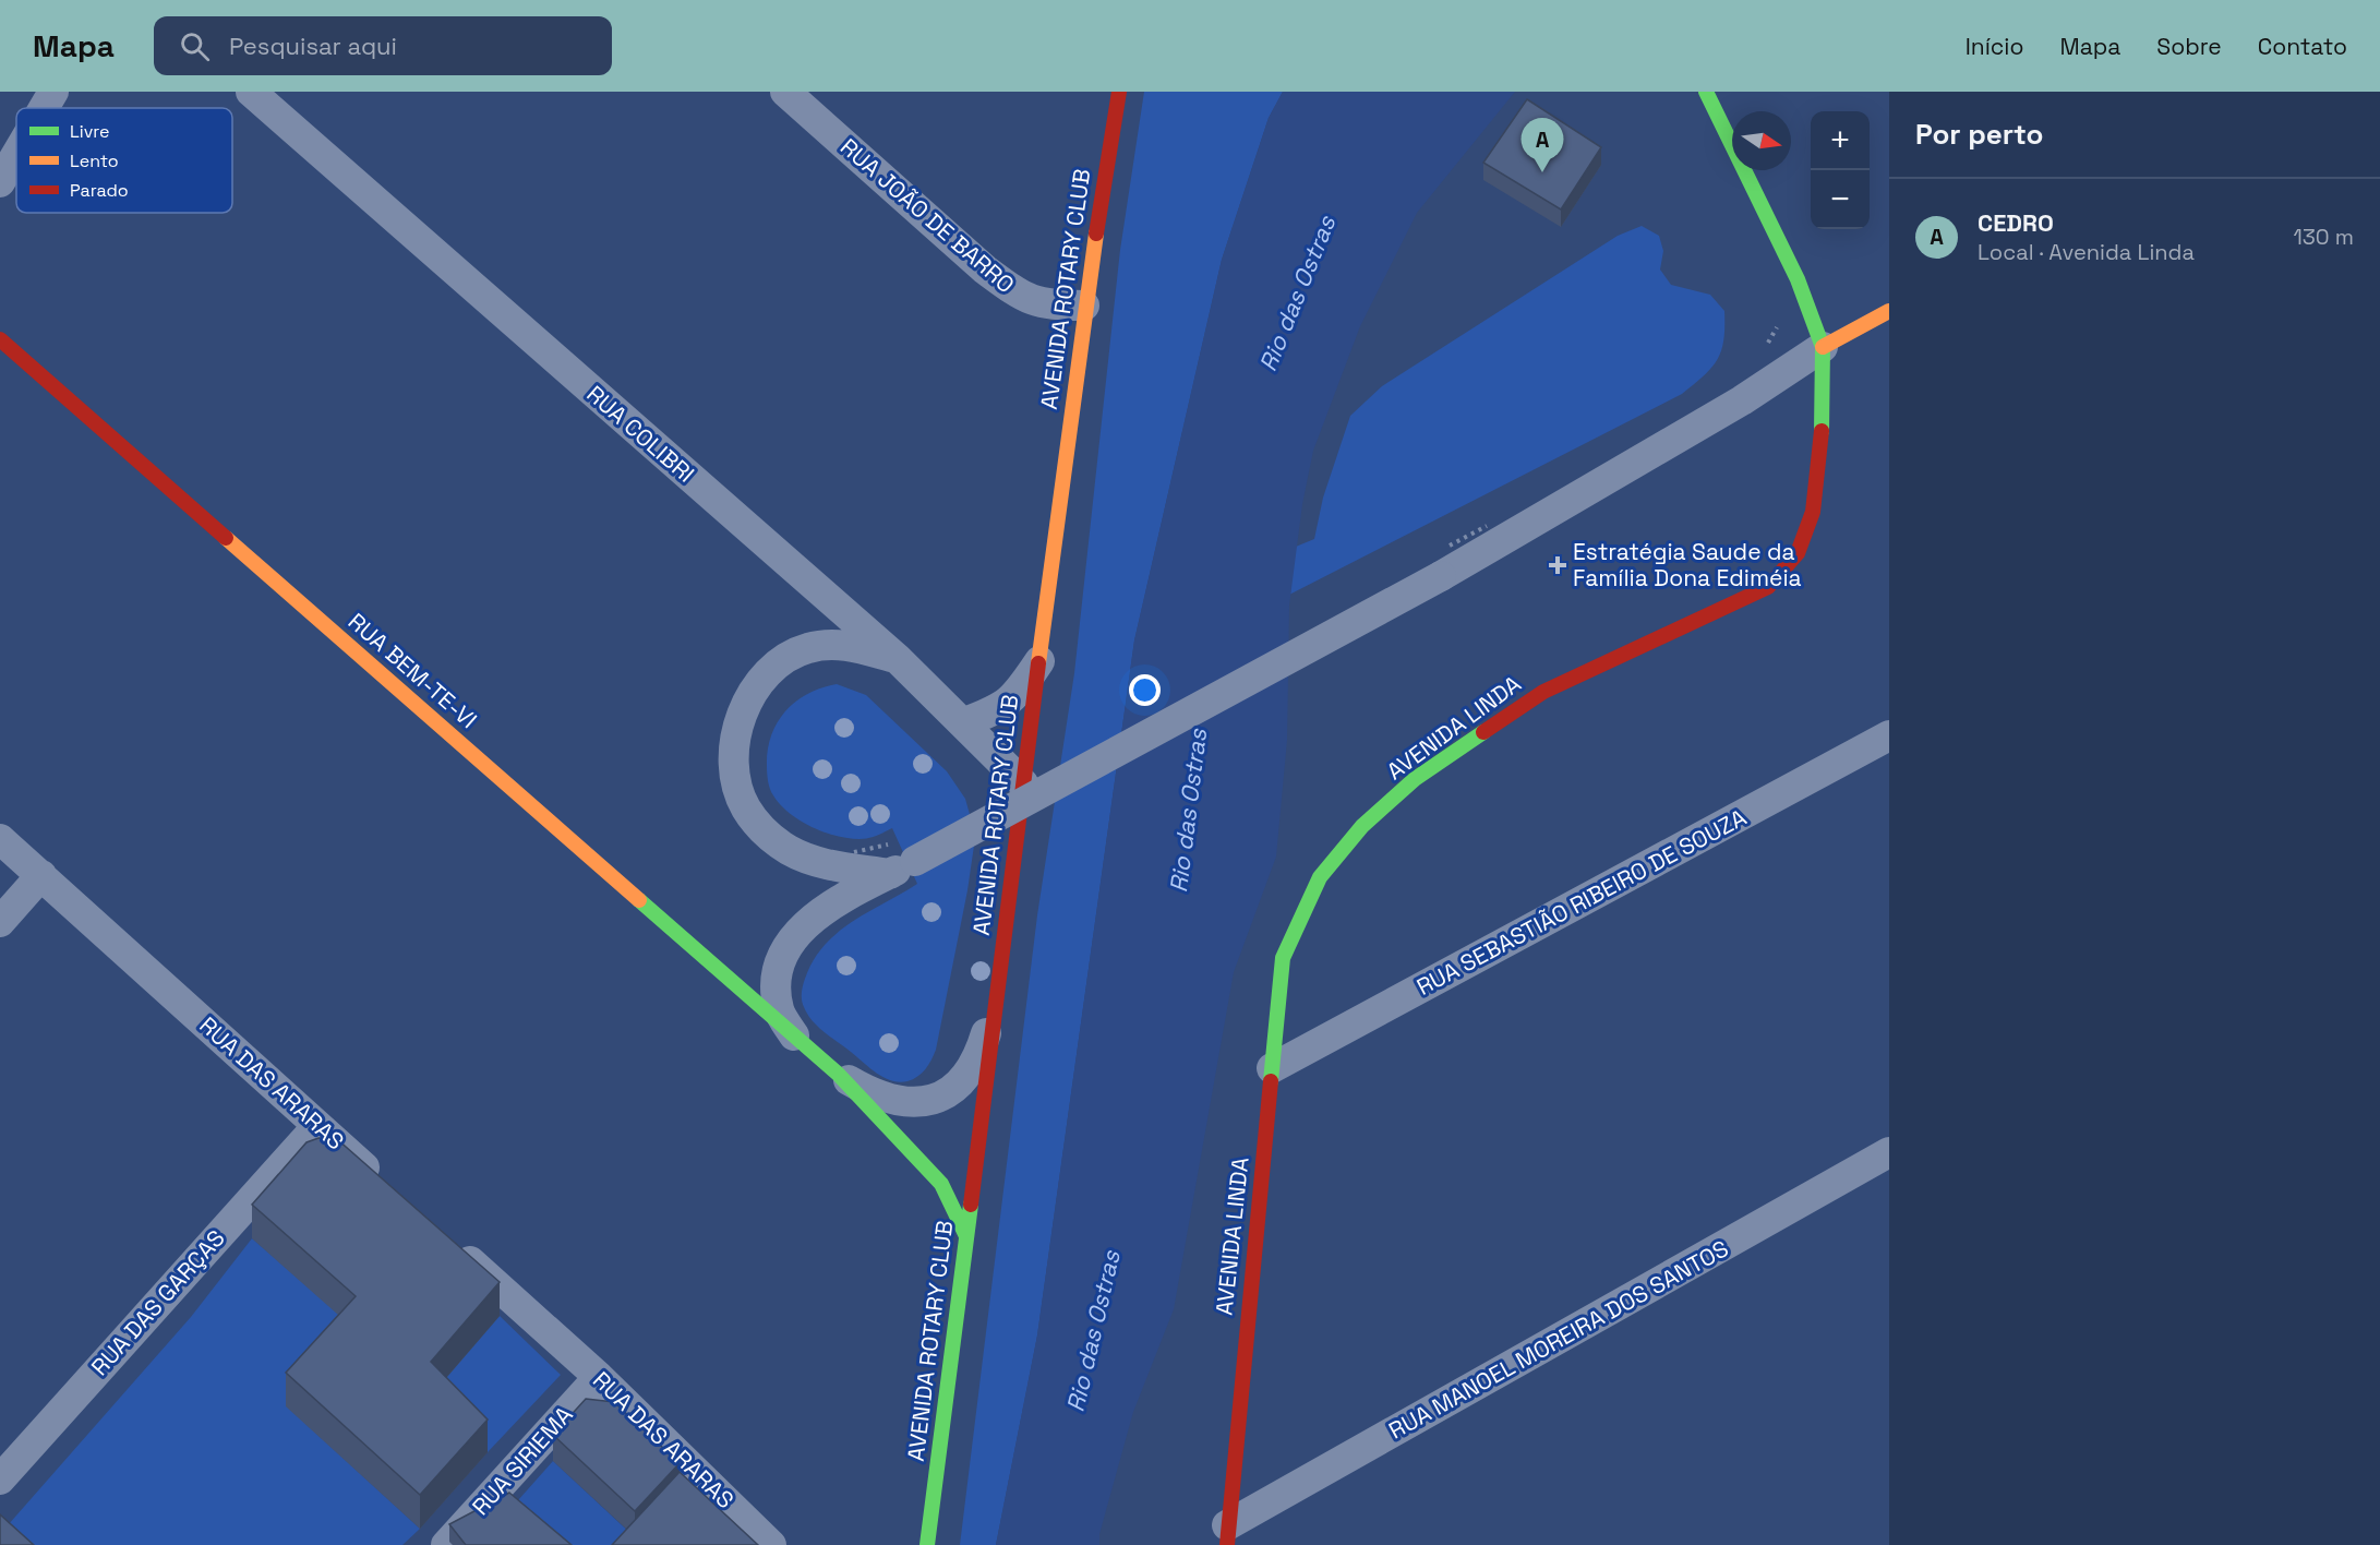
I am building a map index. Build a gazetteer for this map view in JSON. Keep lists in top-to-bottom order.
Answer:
{
  "streets": {
    "street": [
      "RUA JOÃO DE BARRO",
      "AVENIDA ROTARY CLUB",
      "RUA COLIBRI",
      "RUA BEM-TE-VI",
      "AVENIDA LINDA",
      "RUA SEBASTIÃO RIBEIRO DE SOUZA",
      "RUA DAS ARARAS",
      "RUA DAS GARÇAS",
      "RUA MANOEL MOREIRA DOS SANTOS",
      "RUA SIRIEMA"
    ]
  },
  "crossings": [
    ["RUA JOÃO DE BARRO", "AVENIDA ROTARY CLUB"],
    ["AVENIDA ROTARY CLUB", "RUA COLIBRI"],
    ["AVENIDA ROTARY CLUB", "RUA BEM-TE-VI"],
    ["AVENIDA LINDA", "RUA SEBASTIÃO RIBEIRO DE SOUZA"],
    ["AVENIDA LINDA", "RUA MANOEL MOREIRA DOS SANTOS"],
    ["RUA DAS ARARAS", "RUA DAS GARÇAS"],
    ["RUA DAS ARARAS", "RUA SIRIEMA"]
  ],
  "water": ["Rio das Ostras"],
  "places": {
    "health": ["Estratégia Saude da Família Dona Ediméia"]
  },
  "legend": ["Livre", "Lento", "Parado"],
  "north": "right",
  "page": {
    "header": "Mapa",
    "search": "Pesquisar aqui",
    "nav": [
      "Início",
      "Mapa",
      "Sobre",
      "Contato"
    ],
    "heading": "Por perto",
    "map_buttons": ["+", "−"],
    "pins": "A",
    "list": [
      {
        "mark": "A",
        "name": "CEDRO",
        "note": "Local · Avenida Linda",
        "value": "130 m"
      }
    ]
  }
}
